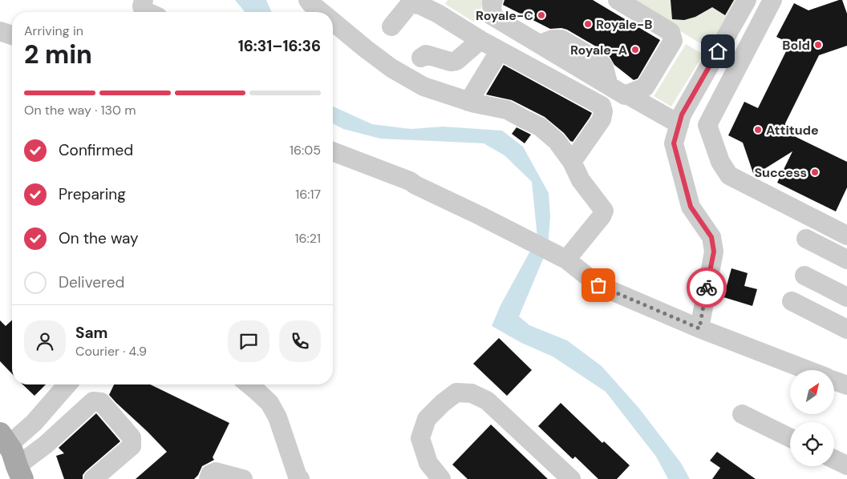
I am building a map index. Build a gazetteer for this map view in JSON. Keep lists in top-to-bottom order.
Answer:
{
  "places": [
    "Royale-C",
    "Royale-B",
    "Bold",
    "Royale-A",
    "Attitude",
    "Success"
  ],
  "north": "top right",
  "page": {
    "heading": ["2 min", "Arriving in", "16:31–16:36"],
    "panel": ["Sam", "Courier · 4.9"],
    "bar": "On the way · 130 m",
    "list": [
      ["Confirmed", "16:05"],
      ["Preparing", "16:17"],
      ["On the way", "16:21"],
      "Delivered"
    ]
  }
}
